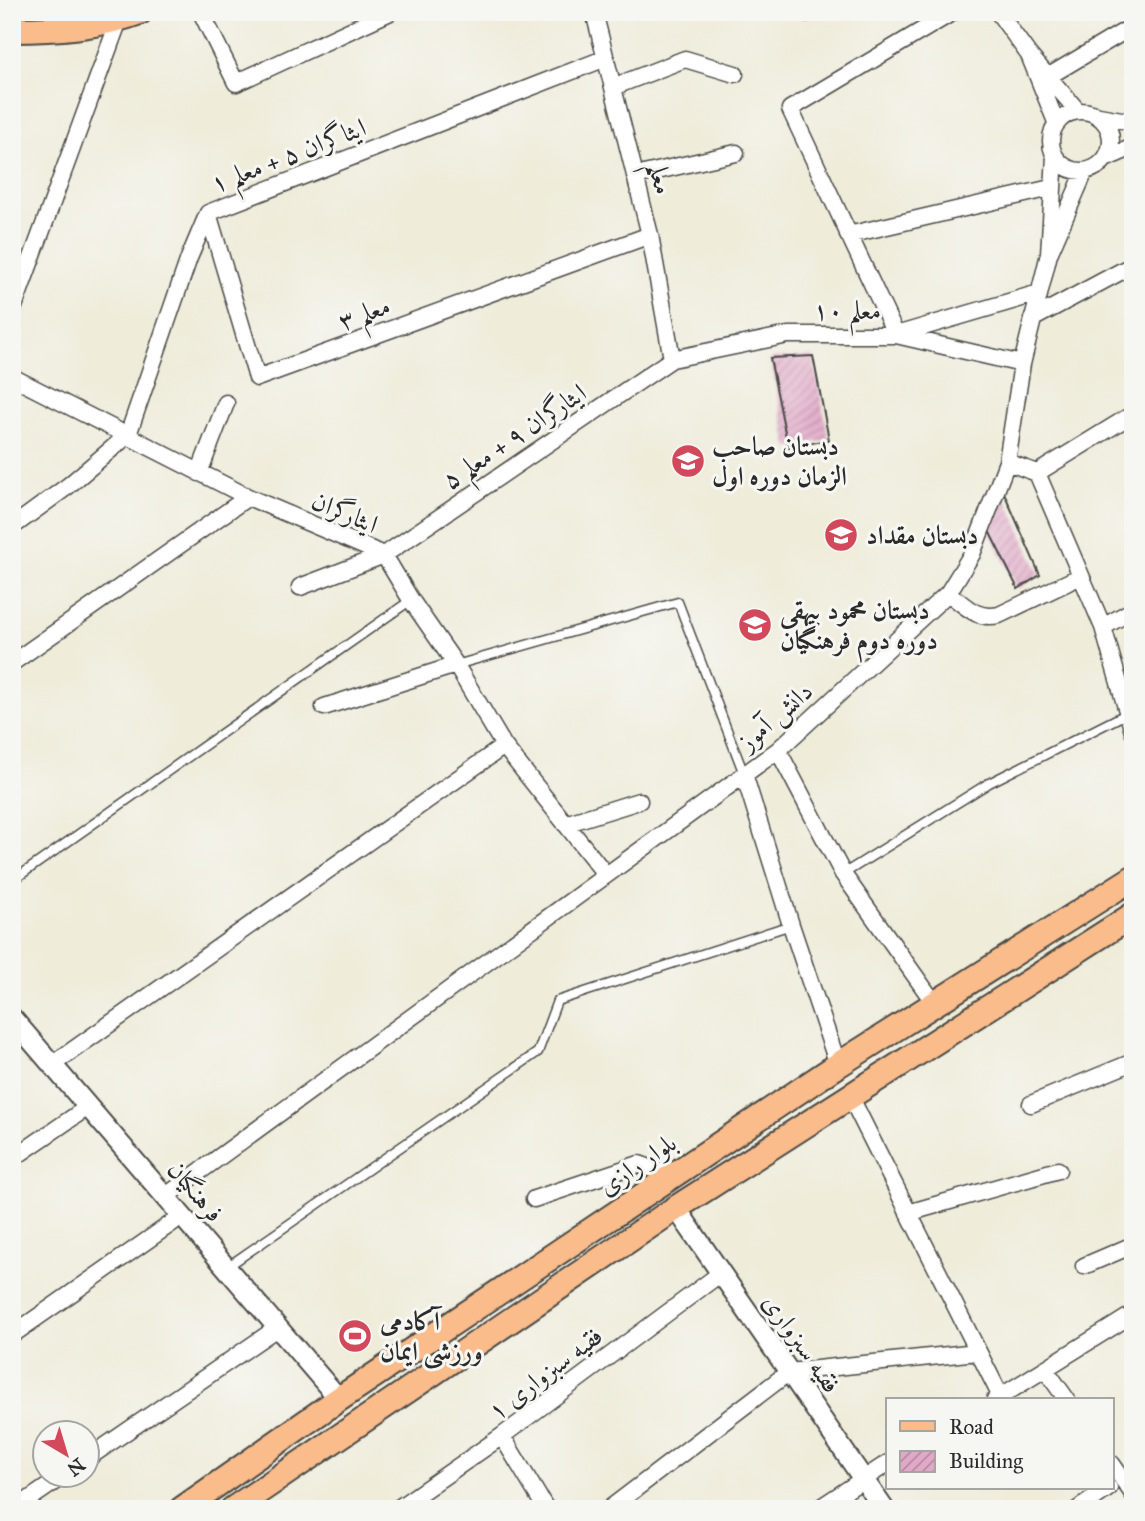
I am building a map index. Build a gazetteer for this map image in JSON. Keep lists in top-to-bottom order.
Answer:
{
  "streets": {
    "main road": ["بلوار رازی"],
    "street": [
      "ایثاگران ۵ + معلم ۱",
      "معلم",
      "معلم ۱۰",
      "معلم ۳",
      "ایثارگران ۹ + معلم ۵",
      "ایثارگران",
      "دانش آموز",
      "فرهنگیان",
      "فقیه سبزواری",
      "فقیه سبزواری ۱"
    ]
  },
  "crossings": [
    ["ایثاگران ۵ + معلم ۱", "معلم"],
    ["ایثاگران ۵ + معلم ۱", "معلم ۳"],
    ["ایثاگران ۵ + معلم ۱", "ایثارگران"],
    ["معلم", "معلم ۱۰"],
    ["معلم", "معلم ۳"],
    ["معلم", "ایثارگران ۹ + معلم ۵"],
    ["معلم ۱۰", "ایثارگران ۹ + معلم ۵"],
    ["معلم ۱۰", "دانش آموز"],
    ["ایثارگران ۹ + معلم ۵", "ایثارگران"],
    ["ایثارگران", "دانش آموز"],
    ["دانش آموز", "فرهنگیان"],
    ["بلوار رازی", "فرهنگیان"],
    ["فقیه سبزواری", "فقیه سبزواری ۱"]
  ],
  "places": {
    "school or university": ["دبستان صاحب الزمان دوره اول", "دبستان مقداد", "دبستان محمود بیهقی دوره دوم فرهنگیان"],
    "sports": ["آکادمی ورزشی ایمان"]
  },
  "legend": ["Road", "Building"],
  "north": "bottom right"
}
